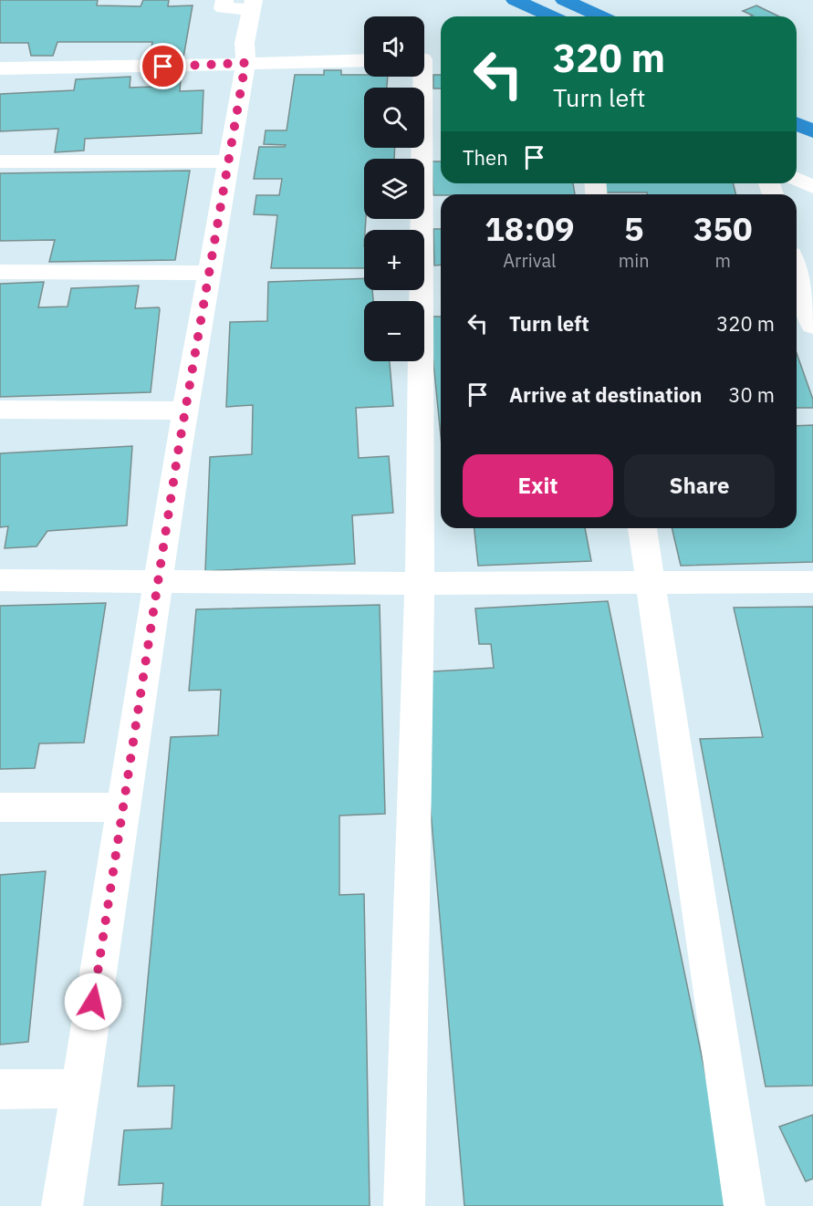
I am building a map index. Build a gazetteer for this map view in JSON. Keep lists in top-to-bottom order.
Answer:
{
  "page": {
    "map_buttons": ["+", "−"],
    "turn": ["320 m", "Turn left"],
    "then": "Then",
    "eta": [
      "18:09",
      "Arrival",
      "5",
      "min",
      "350",
      "m"
    ],
    "list": [
      {
        "name": "Turn left",
        "value": "320 m"
      },
      {
        "name": "Arrive at destination",
        "value": "30 m"
      }
    ],
    "buttons": ["Exit", "Share"]
  }
}
